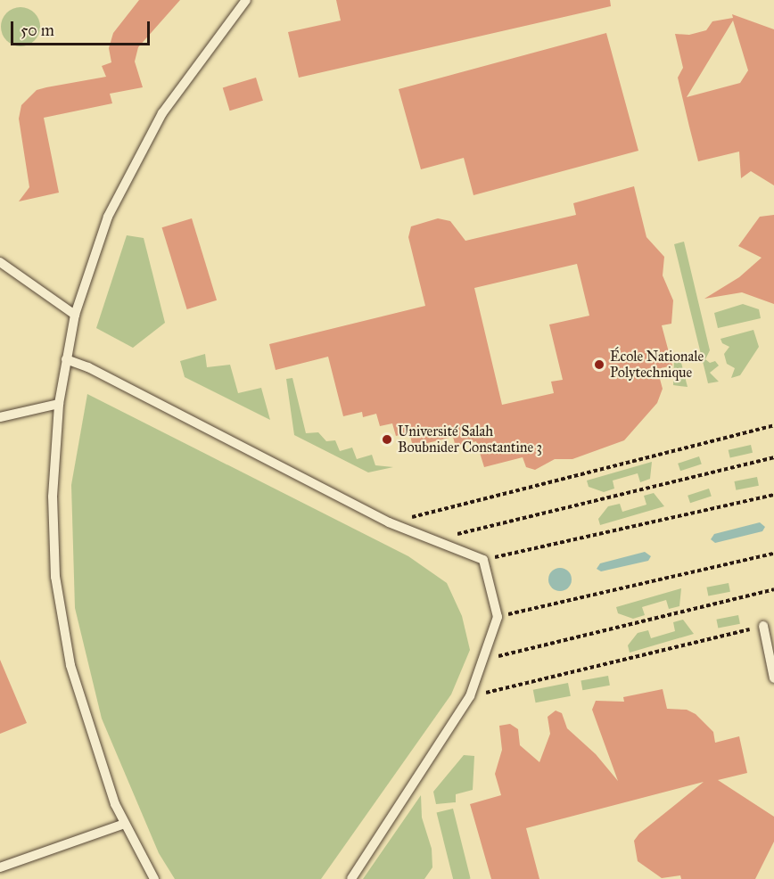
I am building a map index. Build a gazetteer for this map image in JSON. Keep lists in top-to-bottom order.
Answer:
{
  "places": ["École Nationale Polytechnique", "Université Salah Boubnider Constantine 3"],
  "scale_bar": "50 m"
}
